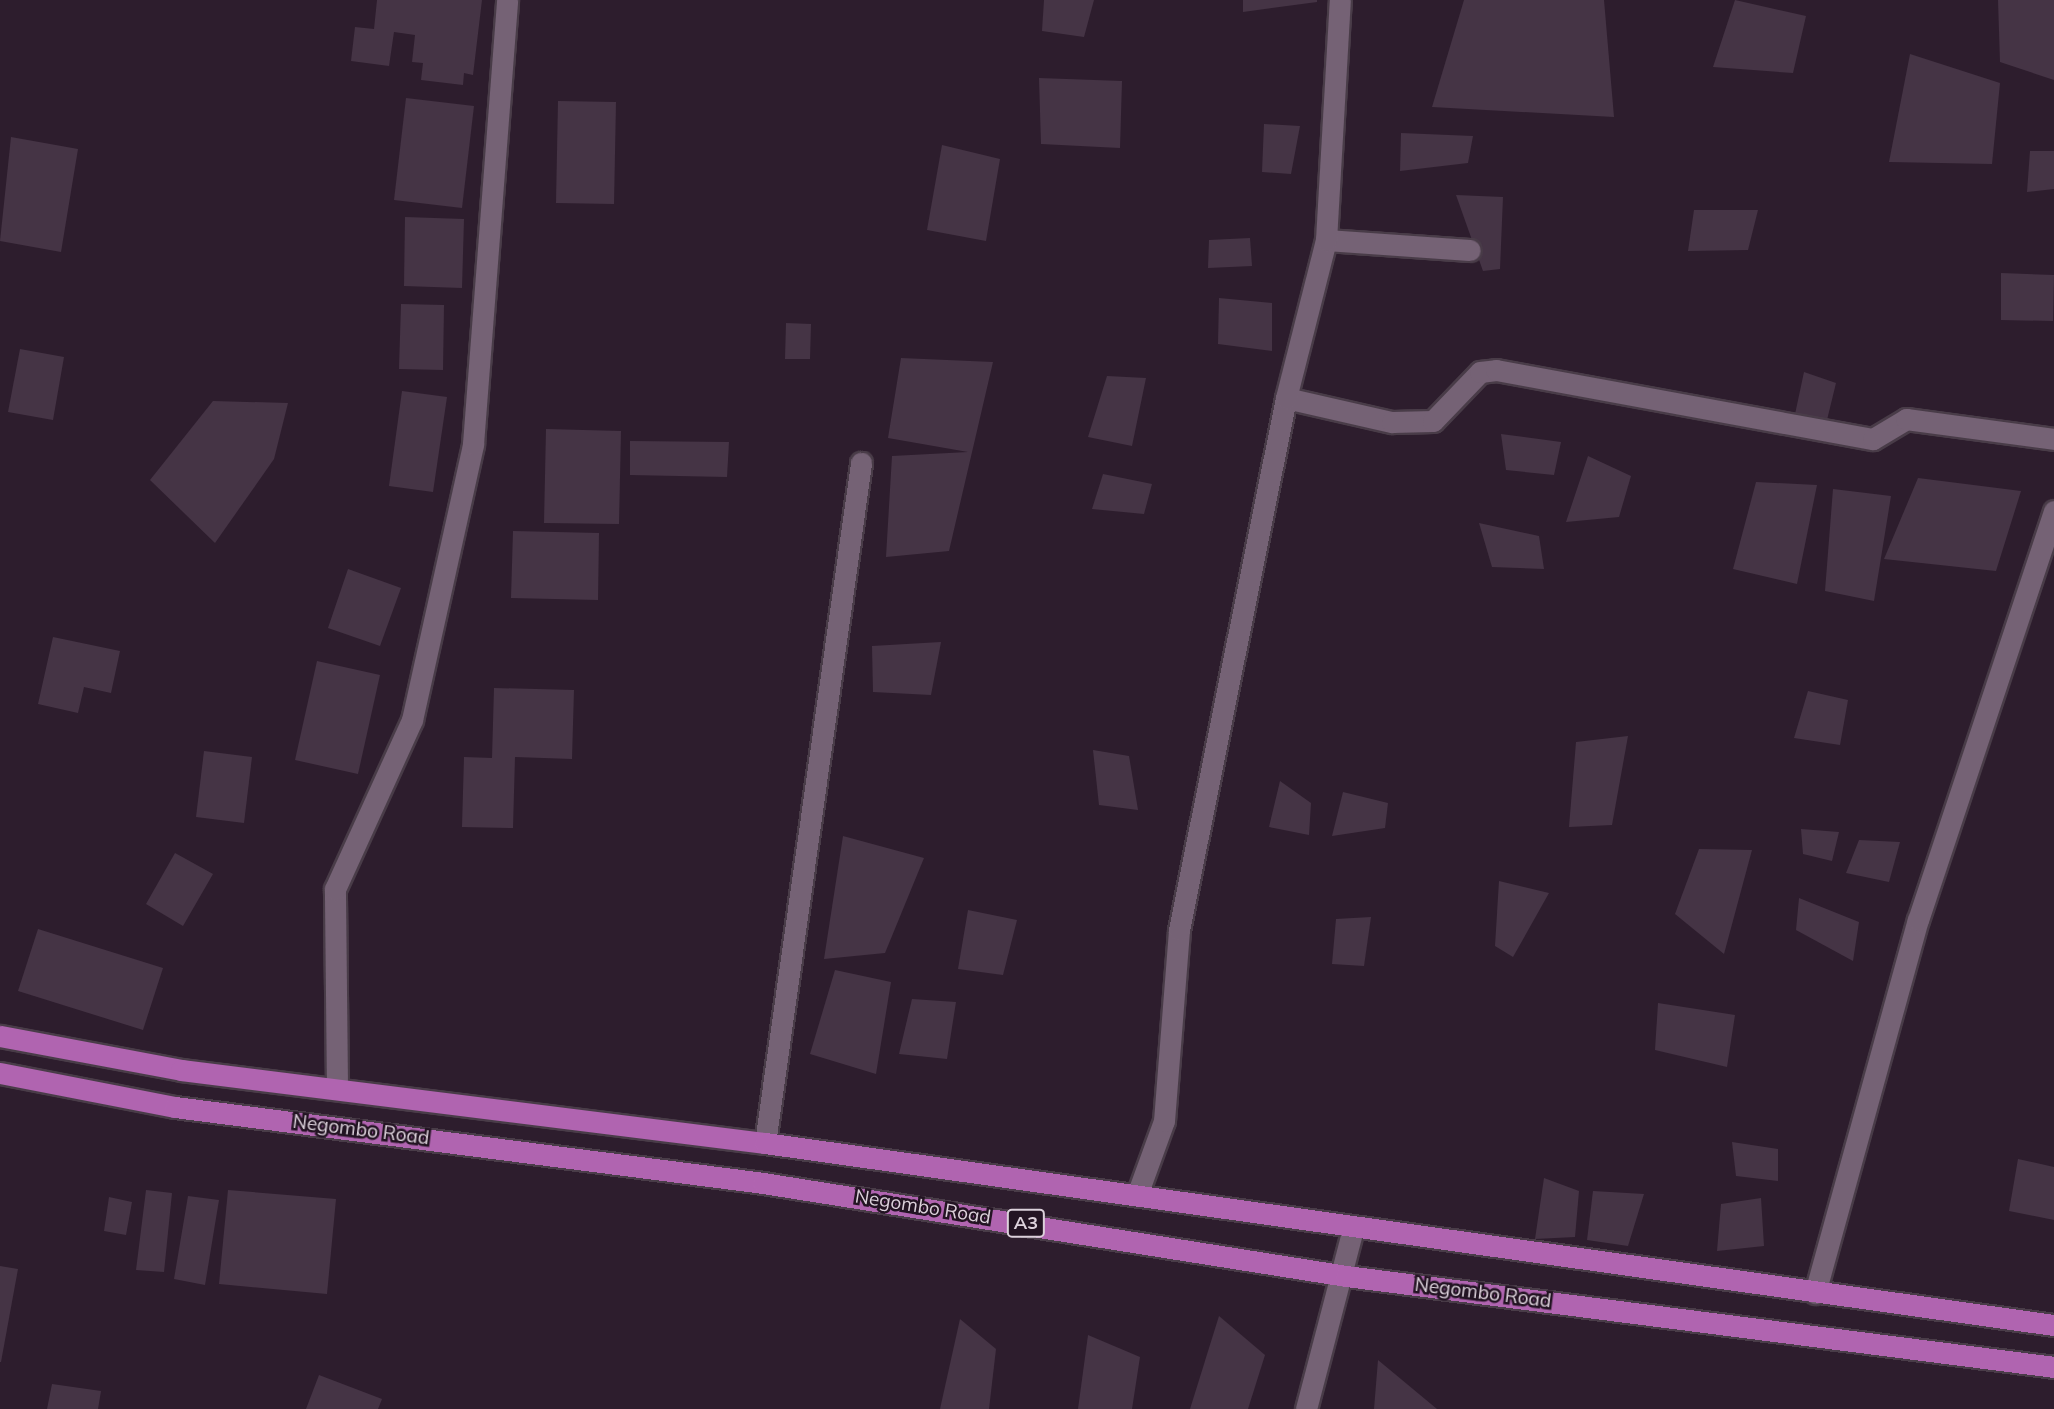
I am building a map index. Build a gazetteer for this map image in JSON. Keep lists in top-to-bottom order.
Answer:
{
  "streets": {
    "highway": ["Negombo Road", "A3"]
  }
}
